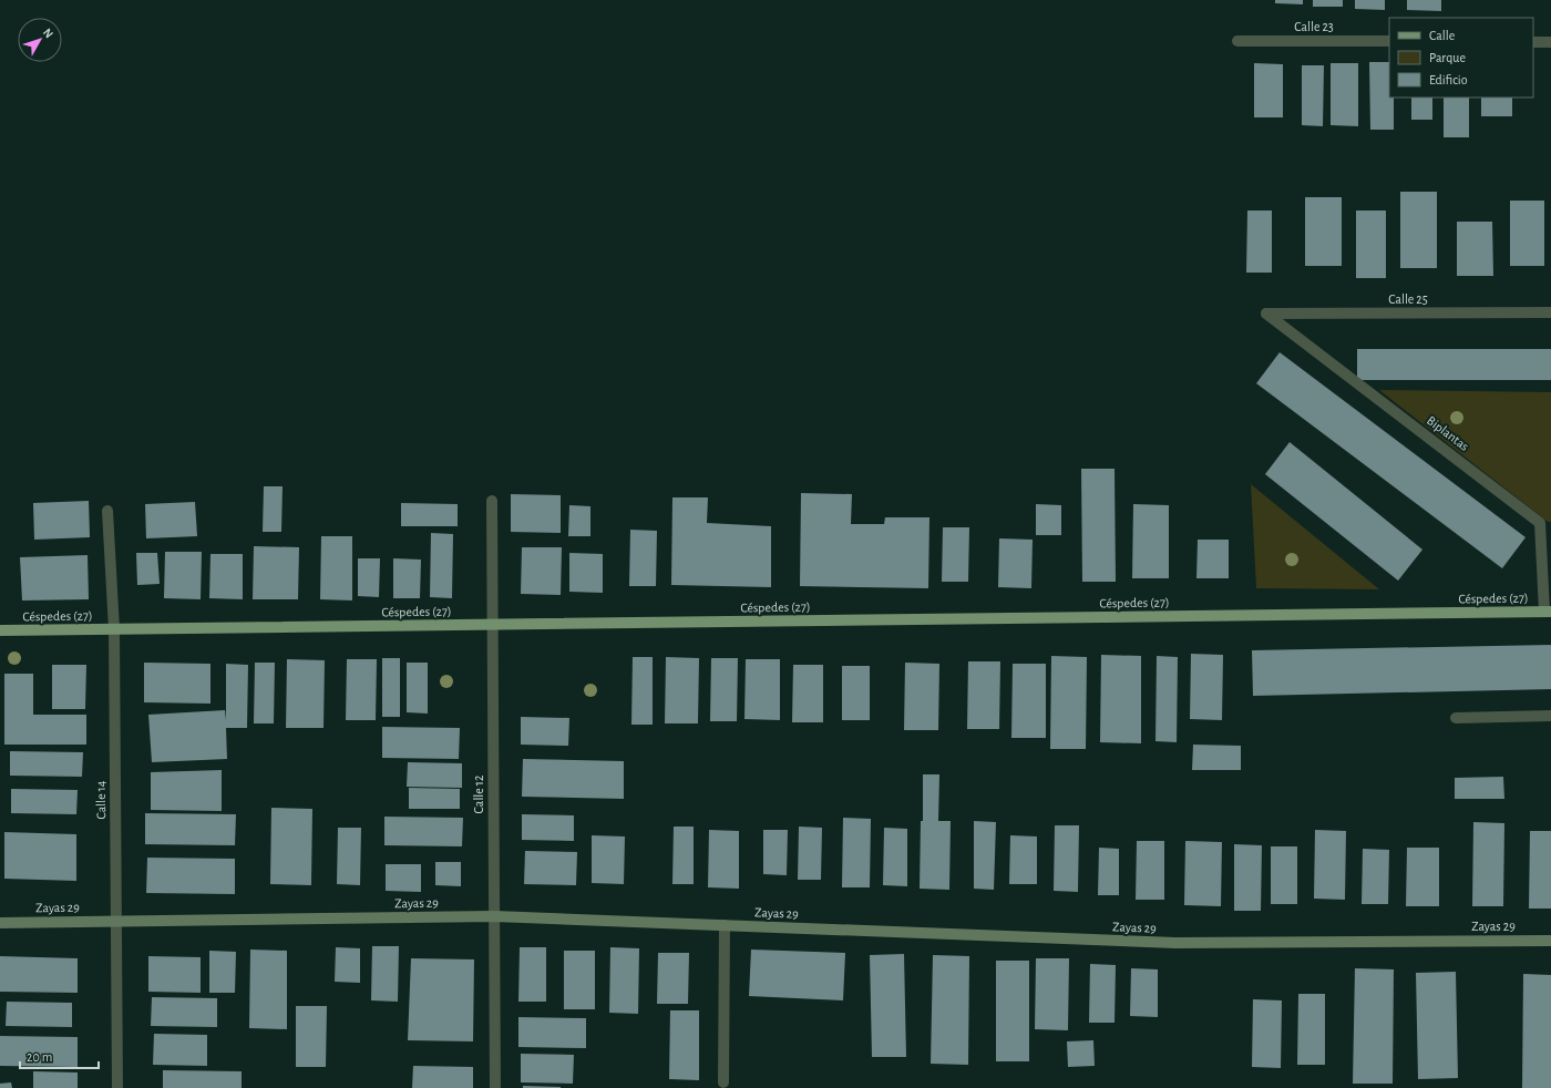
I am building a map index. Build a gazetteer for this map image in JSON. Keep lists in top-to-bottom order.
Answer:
{
  "streets": {
    "main road": ["Céspedes (27)"],
    "street": [
      "Calle 23",
      "Calle 25",
      "Biplantas",
      "Calle 12",
      "Calle 14",
      "Zayas 29"
    ]
  },
  "crossings": [
    ["Calle 25", "Biplantas"],
    ["Biplantas", "Céspedes (27)"],
    ["Céspedes (27)", "Calle 12"],
    ["Céspedes (27)", "Calle 14"],
    ["Calle 12", "Zayas 29"],
    ["Calle 14", "Zayas 29"]
  ],
  "legend": ["Calle", "Parque", "Edificio"],
  "scale_bar": "20 m",
  "north": "top right"
}
